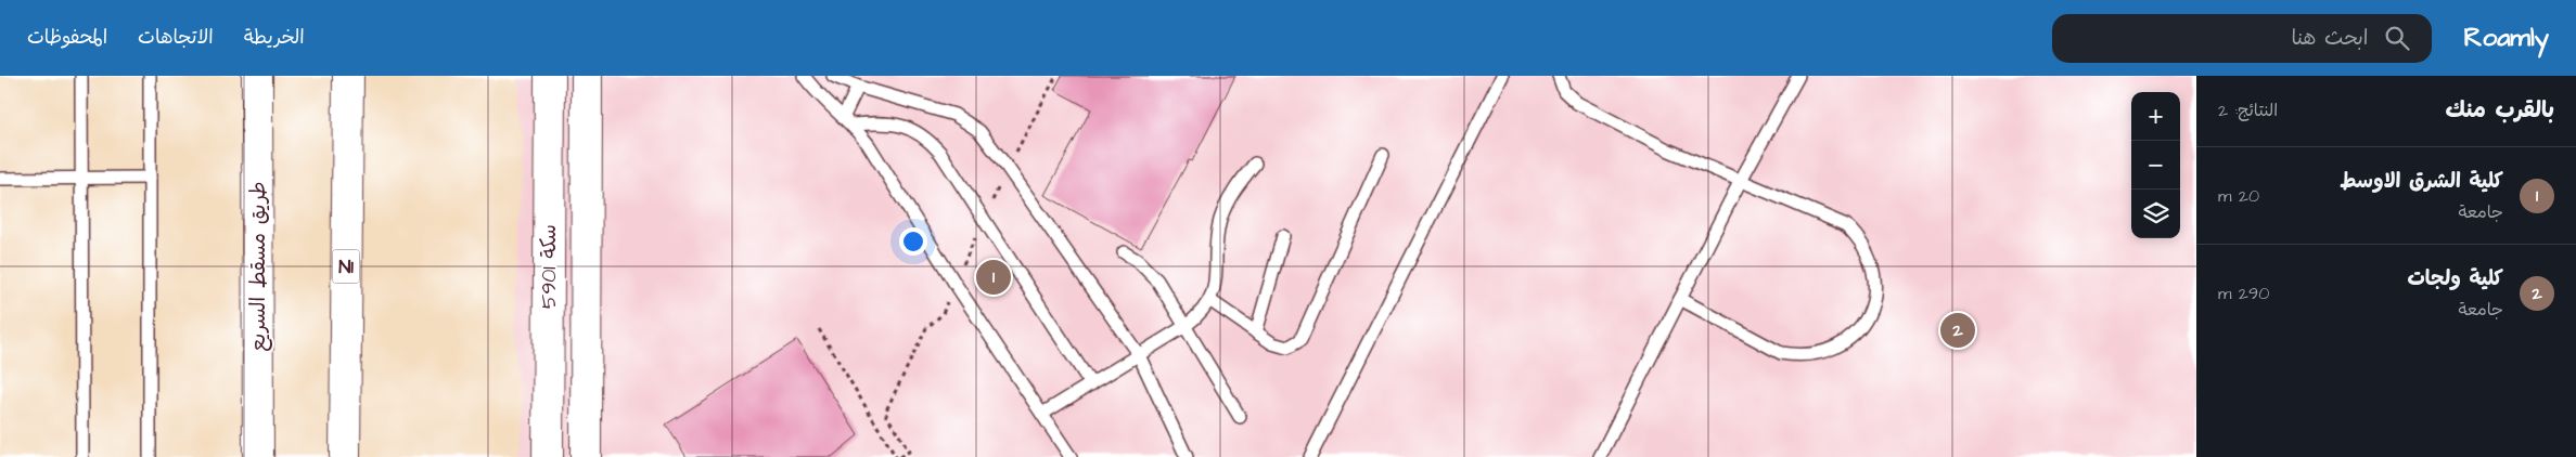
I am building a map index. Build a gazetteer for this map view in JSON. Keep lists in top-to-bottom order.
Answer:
{
  "streets": {
    "main road": ["طريق مسقط السريع", "N1", "سكة 5901"]
  },
  "page": {
    "header": "Roamly",
    "search": "ابحث هنا",
    "nav": ["الخريطة", "الاتجاهات", "المحفوظات"],
    "heading": ["بالقرب منك", "النتائج: 2"],
    "map_buttons": ["+", "−"],
    "list": [
      {
        "mark": "1",
        "name": "كلية الشرق الاوسط",
        "note": "جامعة",
        "value": "20 m"
      },
      {
        "mark": "2",
        "name": "كلية ولجات",
        "note": "جامعة",
        "value": "290 m"
      }
    ],
    "pins": ["1", "2"]
  }
}
